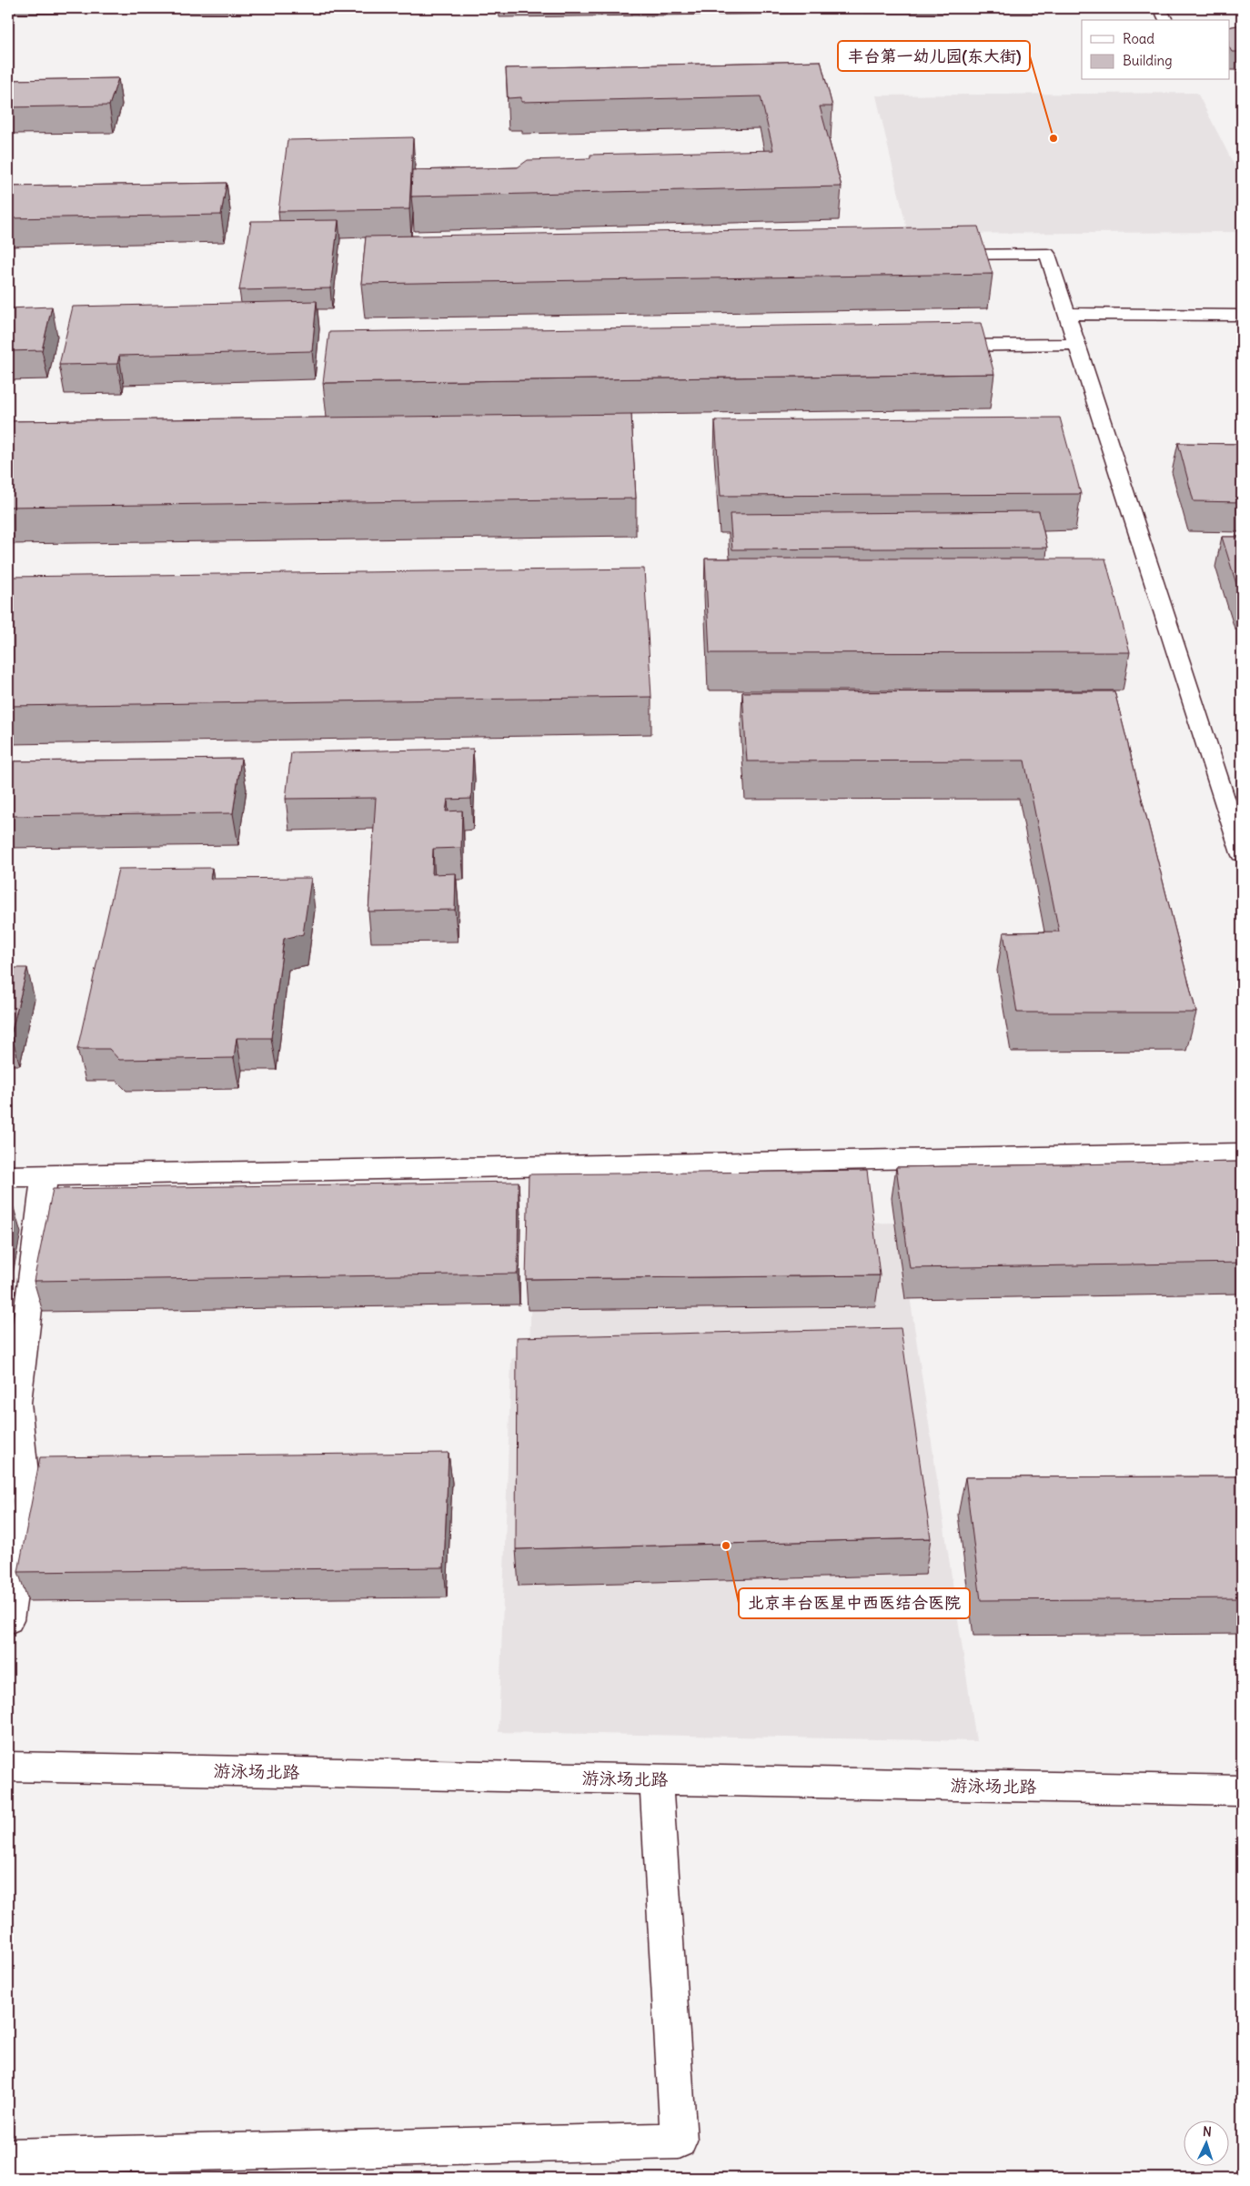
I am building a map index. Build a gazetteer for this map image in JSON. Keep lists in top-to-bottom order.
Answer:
{
  "streets": {
    "street": ["游泳场北路"]
  },
  "places": ["丰台第一幼儿园(东大街)", "北京丰台医星中西医结合医院"],
  "legend": ["Road", "Building"],
  "north": "top"
}
